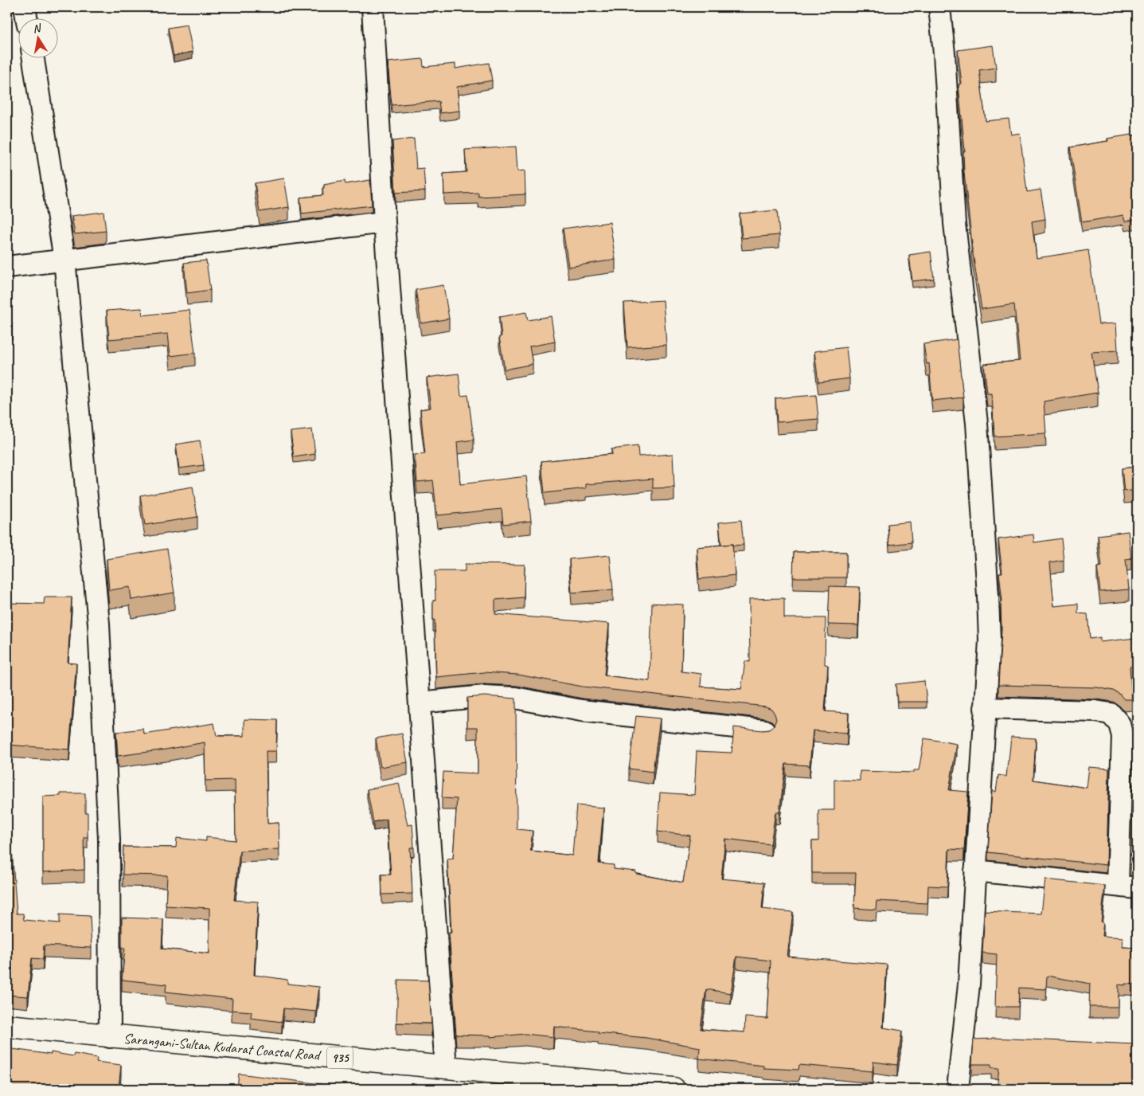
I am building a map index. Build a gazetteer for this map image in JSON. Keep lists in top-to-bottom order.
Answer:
{
  "streets": {
    "main road": ["Sarangani-Sultan Kudarat Coastal Road", "935"]
  },
  "north": "top"
}
